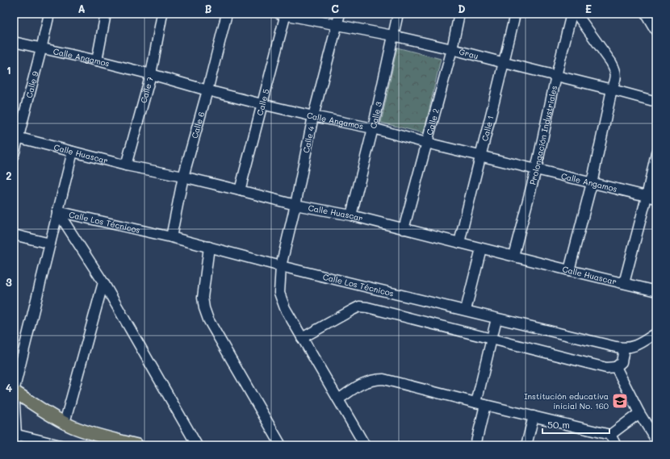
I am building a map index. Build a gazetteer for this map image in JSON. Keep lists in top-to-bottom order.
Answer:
{
  "streets": {
    "street": [
      "Grau",
      "Calle Angamos",
      "Calle 9",
      "Calle 7",
      "Calle 5",
      "Calle 3",
      "Calle 2",
      "Calle 6",
      "Calle 1",
      "Prolongación Industriales",
      "Calle 4",
      "Calle Huascar",
      "Calle Los Técnicos"
    ]
  },
  "crossings": [
    ["Grau", "Calle 5"],
    ["Grau", "Calle 3"],
    ["Grau", "Calle 2"],
    ["Grau", "Calle 1"],
    ["Grau", "Prolongación Industriales"],
    ["Grau", "Calle 4"],
    ["Calle Angamos", "Calle 9"],
    ["Calle Angamos", "Calle 7"],
    ["Calle Angamos", "Calle 5"],
    ["Calle Angamos", "Calle 3"],
    ["Calle Angamos", "Calle 2"],
    ["Calle Angamos", "Calle 6"],
    ["Calle Angamos", "Calle 1"],
    ["Calle Angamos", "Prolongación Industriales"],
    ["Calle Angamos", "Calle 4"],
    ["Calle 9", "Calle Huascar"],
    ["Calle 7", "Calle Huascar"],
    ["Calle 5", "Calle Huascar"],
    ["Calle 3", "Calle Huascar"],
    ["Calle 2", "Calle Huascar"],
    ["Calle 6", "Calle Huascar"],
    ["Calle 6", "Calle Los Técnicos"],
    ["Calle 1", "Calle Huascar"],
    ["Prolongación Industriales", "Calle Huascar"],
    ["Calle 4", "Calle Huascar"],
    ["Calle 4", "Calle Los Técnicos"]
  ],
  "places": {
    "school or university": ["Institución educativa inicial No. 160"]
  },
  "scale_bar": "50 m",
  "grid": {
    "columns": [
      "A",
      "B",
      "C",
      "D",
      "E"
    ],
    "rows": [
      "1",
      "2",
      "3",
      "4"
    ]
  }
}
